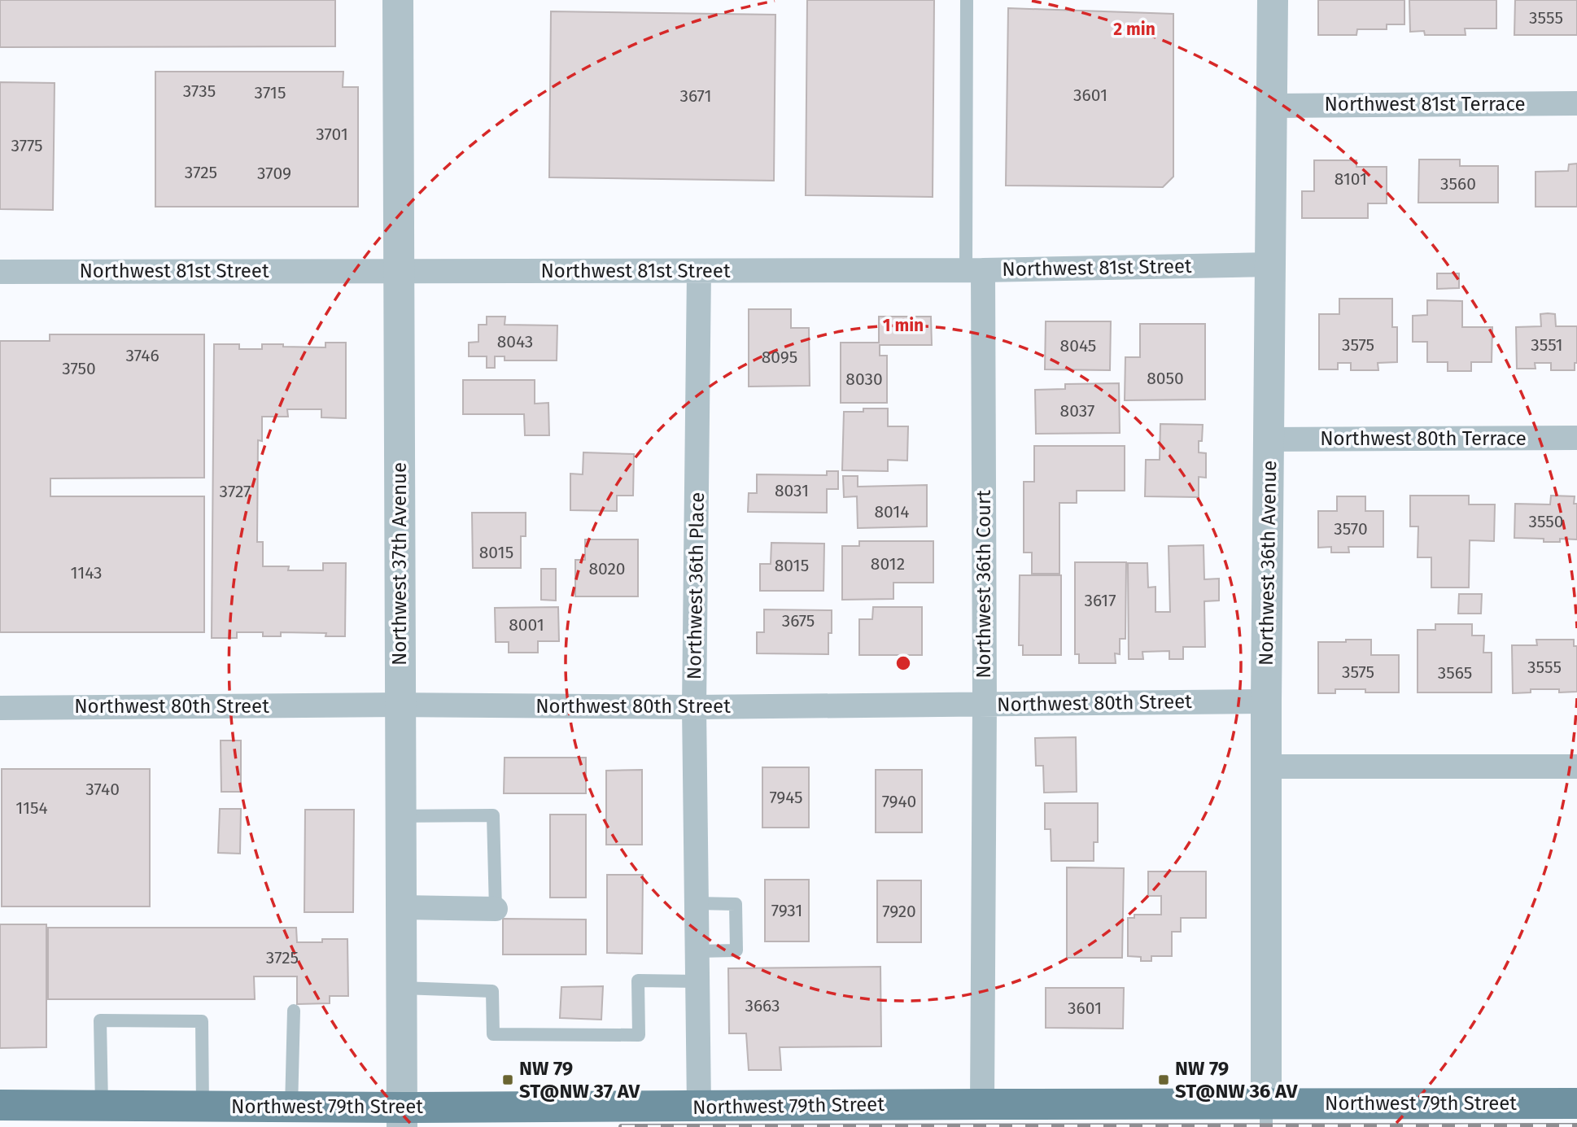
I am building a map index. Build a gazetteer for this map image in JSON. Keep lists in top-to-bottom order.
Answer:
{
  "streets": {
    "main road": ["Northwest 79th Street"],
    "street": [
      "Northwest 81st Terrace",
      "Northwest 81st Street",
      "Northwest 80th Terrace",
      "Northwest 36th Avenue",
      "Northwest 37th Avenue",
      "Northwest 36th Court",
      "Northwest 36th Place",
      "Northwest 80th Street"
    ]
  },
  "crossings": [
    ["Northwest 81st Terrace", "Northwest 36th Avenue"],
    ["Northwest 81st Street", "Northwest 36th Avenue"],
    ["Northwest 81st Street", "Northwest 37th Avenue"],
    ["Northwest 81st Street", "Northwest 36th Court"],
    ["Northwest 81st Street", "Northwest 36th Place"],
    ["Northwest 80th Terrace", "Northwest 36th Avenue"],
    ["Northwest 36th Avenue", "Northwest 80th Street"],
    ["Northwest 36th Avenue", "Northwest 79th Street"],
    ["Northwest 37th Avenue", "Northwest 80th Street"],
    ["Northwest 37th Avenue", "Northwest 79th Street"],
    ["Northwest 36th Court", "Northwest 80th Street"],
    ["Northwest 36th Court", "Northwest 79th Street"],
    ["Northwest 36th Place", "Northwest 80th Street"],
    ["Northwest 36th Place", "Northwest 79th Street"]
  ],
  "places": {
    "transit": ["NW 79 ST@NW 37 AV", "NW 79 ST@NW 36 AV"]
  },
  "house_numbers": [
    "3555",
    "3735",
    "3715",
    "3601",
    "3671",
    "3701",
    "3775",
    "3725",
    "3709",
    "8101",
    "3560",
    "8043",
    "3575",
    "3551",
    "8045",
    "3746",
    "8095",
    "3750",
    "8050",
    "8030",
    "8037",
    "8031",
    "3727",
    "8014",
    "3550",
    "3570",
    "8015",
    "8012",
    "8015",
    "8020",
    "1143",
    "3617",
    "3675",
    "8001",
    "3555",
    "3575",
    "3565",
    "3740",
    "7945",
    "7940",
    "1154",
    "7931",
    "7920",
    "3725",
    "3663",
    "3601"
  ],
  "rings": ["2 min", "1 min"]
}
